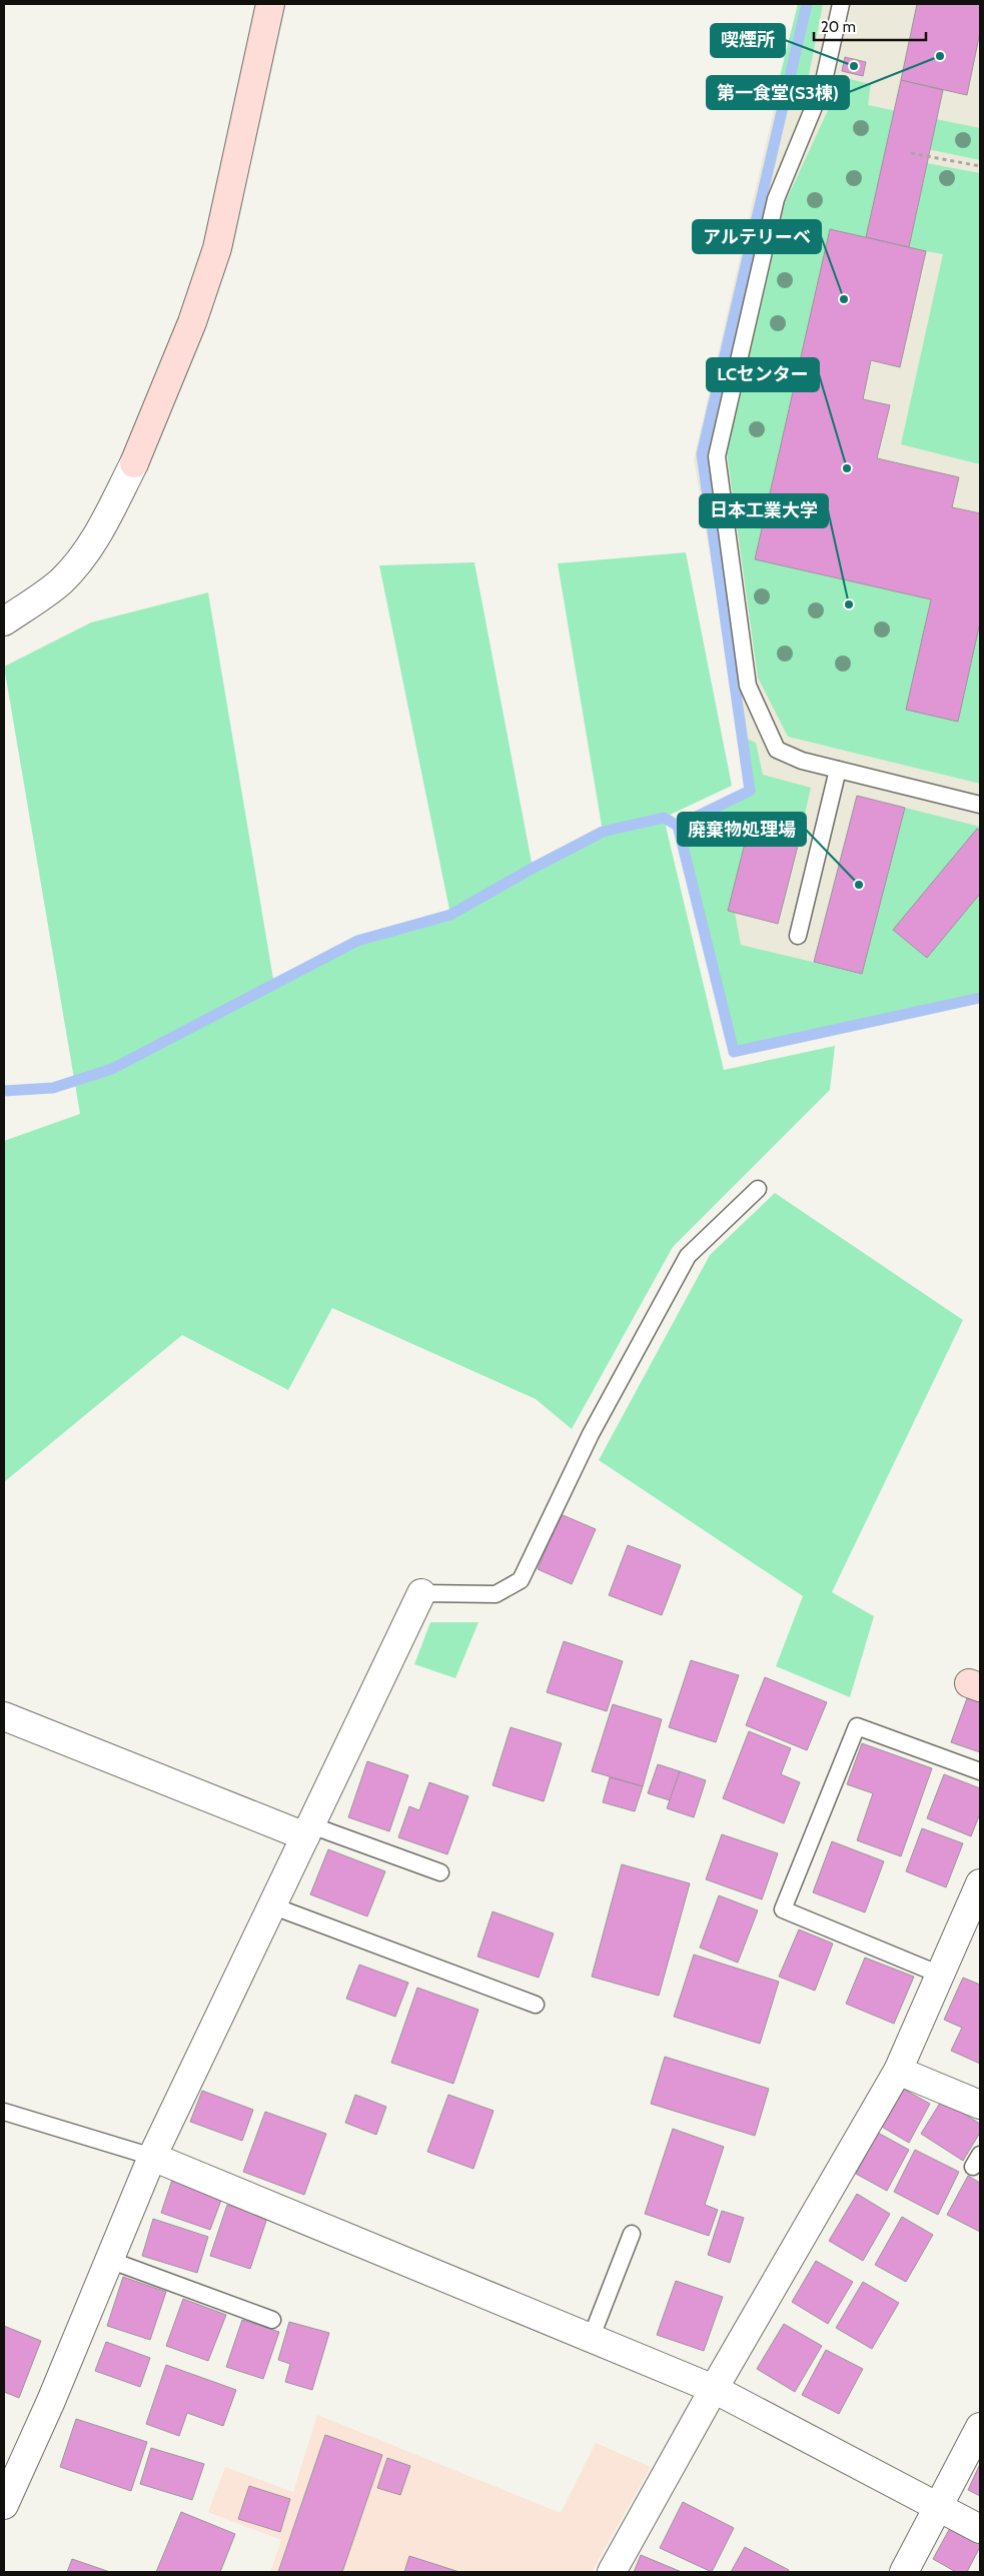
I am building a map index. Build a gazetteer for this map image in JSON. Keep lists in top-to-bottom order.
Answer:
{
  "places": [
    "第一食堂(S3棟)",
    "喫煙所",
    "アルテリーベ",
    "LCセンター",
    "日本工業大学",
    "廃棄物処理場"
  ],
  "scale_bar": "20 m"
}
